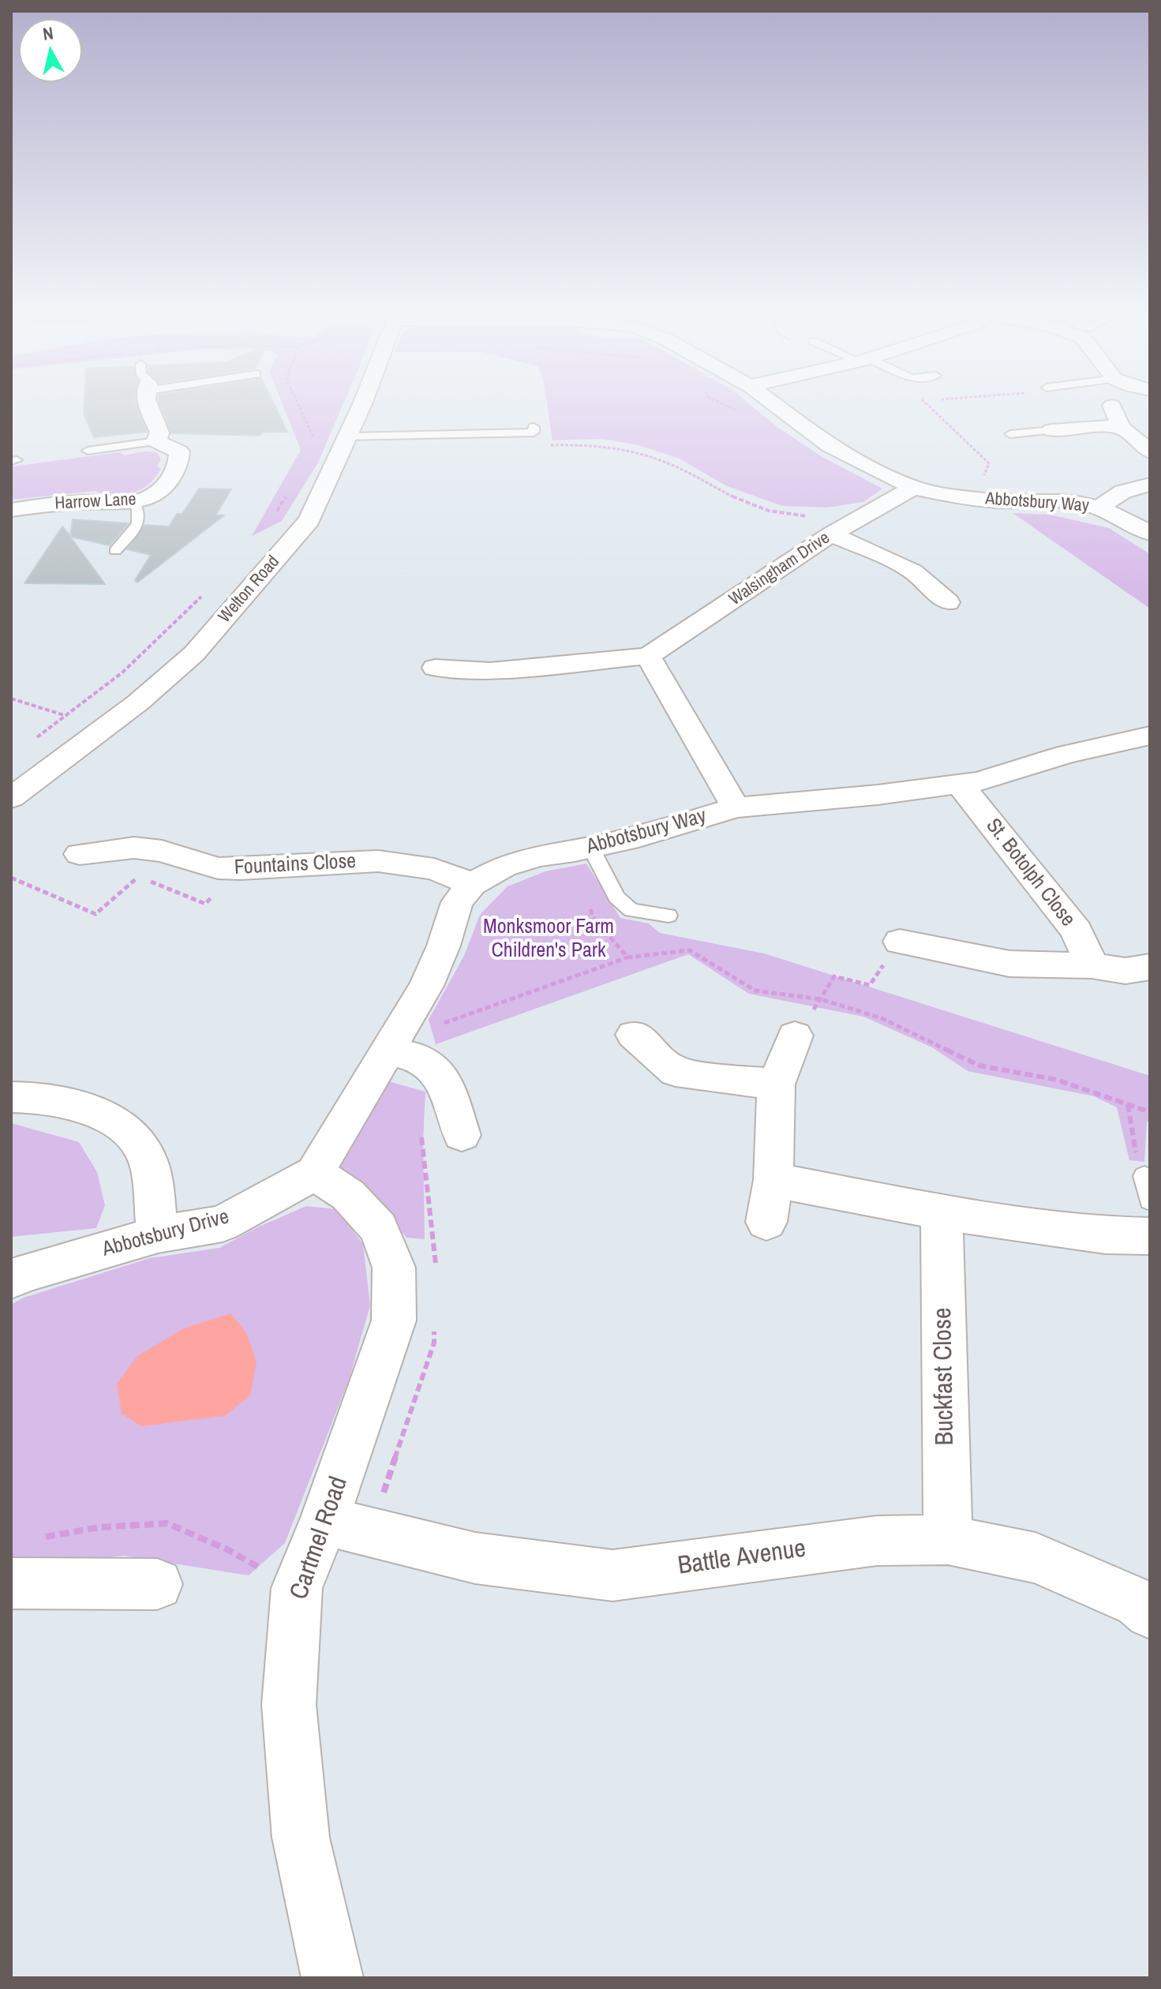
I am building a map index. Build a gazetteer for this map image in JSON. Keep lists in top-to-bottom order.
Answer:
{
  "streets": {
    "street": [
      "Harrow Lane",
      "Abbotsbury Way",
      "Walsingham Drive",
      "Welton Road",
      "Fountains Close",
      "St. Botolph Close",
      "Abbotsbury Drive",
      "Buckfast Close",
      "Cartmel Road",
      "Battle Avenue"
    ]
  },
  "crossings": [
    ["Abbotsbury Way", "Walsingham Drive"],
    ["Abbotsbury Way", "Fountains Close"],
    ["Abbotsbury Way", "St. Botolph Close"],
    ["Abbotsbury Way", "Abbotsbury Drive"],
    ["Abbotsbury Way", "Cartmel Road"],
    ["Abbotsbury Drive", "Cartmel Road"],
    ["Buckfast Close", "Battle Avenue"],
    ["Cartmel Road", "Battle Avenue"]
  ],
  "parks": ["Monksmoor Farm Children's Park"],
  "north": "top"
}
